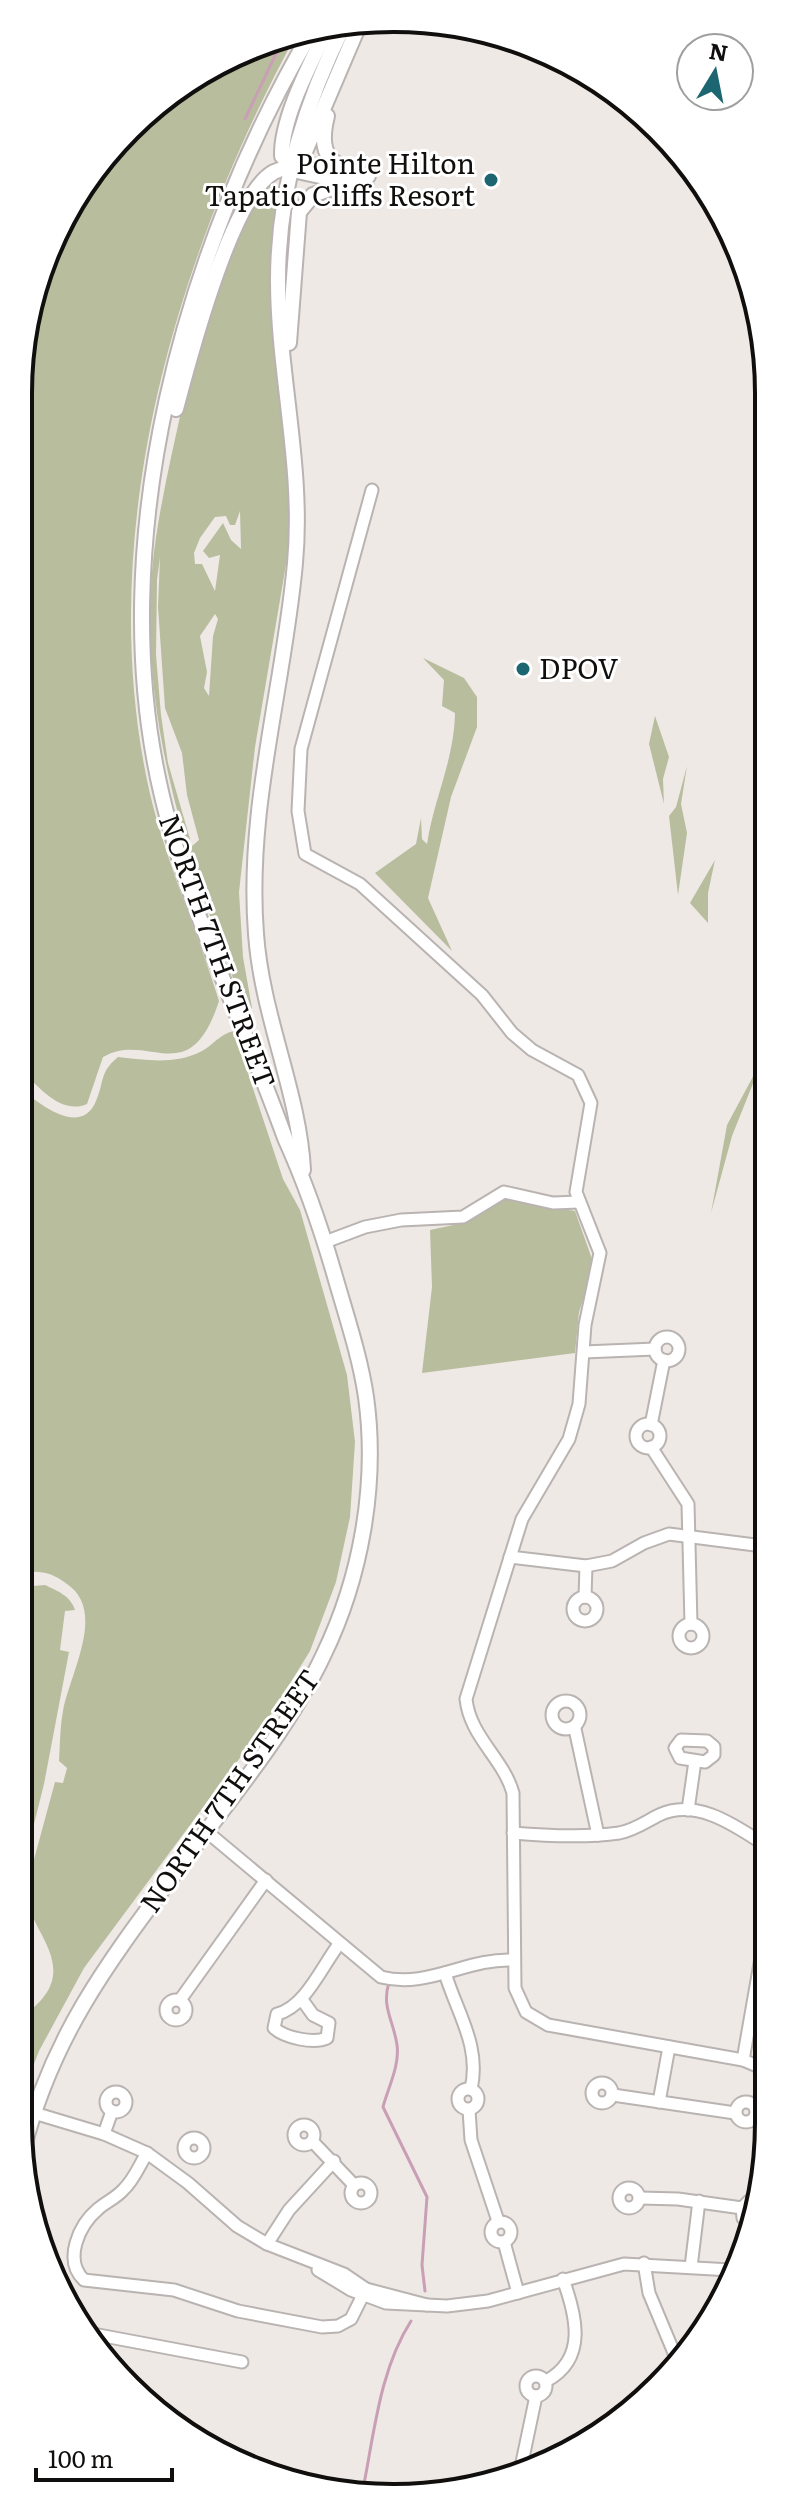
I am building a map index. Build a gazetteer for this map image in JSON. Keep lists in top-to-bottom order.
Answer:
{
  "streets": {
    "main road": ["NORTH 7TH STREET"]
  },
  "places": ["Pointe Hilton Tapatio Cliffs Resort", "DPOV"],
  "scale_bar": "100 m",
  "north": "top"
}
